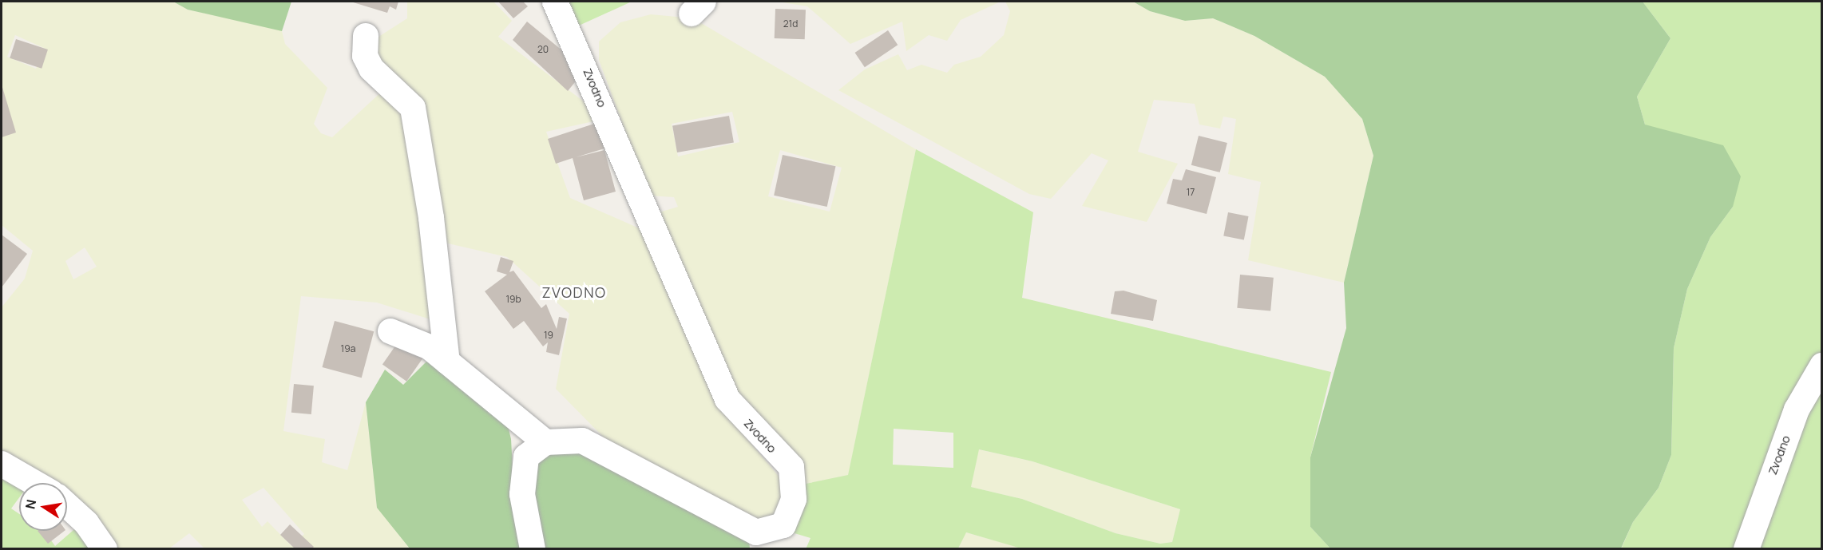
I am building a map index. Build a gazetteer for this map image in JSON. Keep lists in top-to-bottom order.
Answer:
{
  "streets": {
    "street": ["Zvodno"]
  },
  "districts": ["ZVODNO"],
  "house_numbers": [
    "21d",
    "20",
    "17",
    "19b",
    "19",
    "19a"
  ],
  "north": "left"
}
